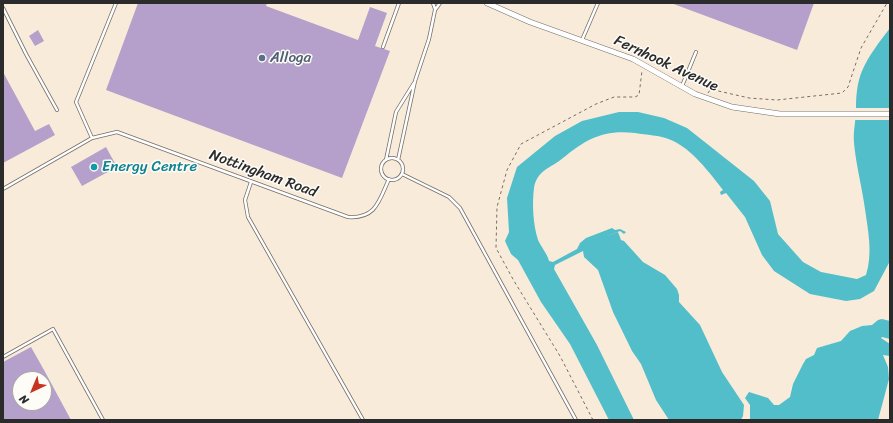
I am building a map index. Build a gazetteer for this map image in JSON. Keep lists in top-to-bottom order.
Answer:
{
  "streets": {
    "street": ["Fernhook Avenue"],
    "lane": ["Nottingham Road"]
  },
  "places": ["Alloga", "Energy Centre"],
  "north": "bottom left"
}
